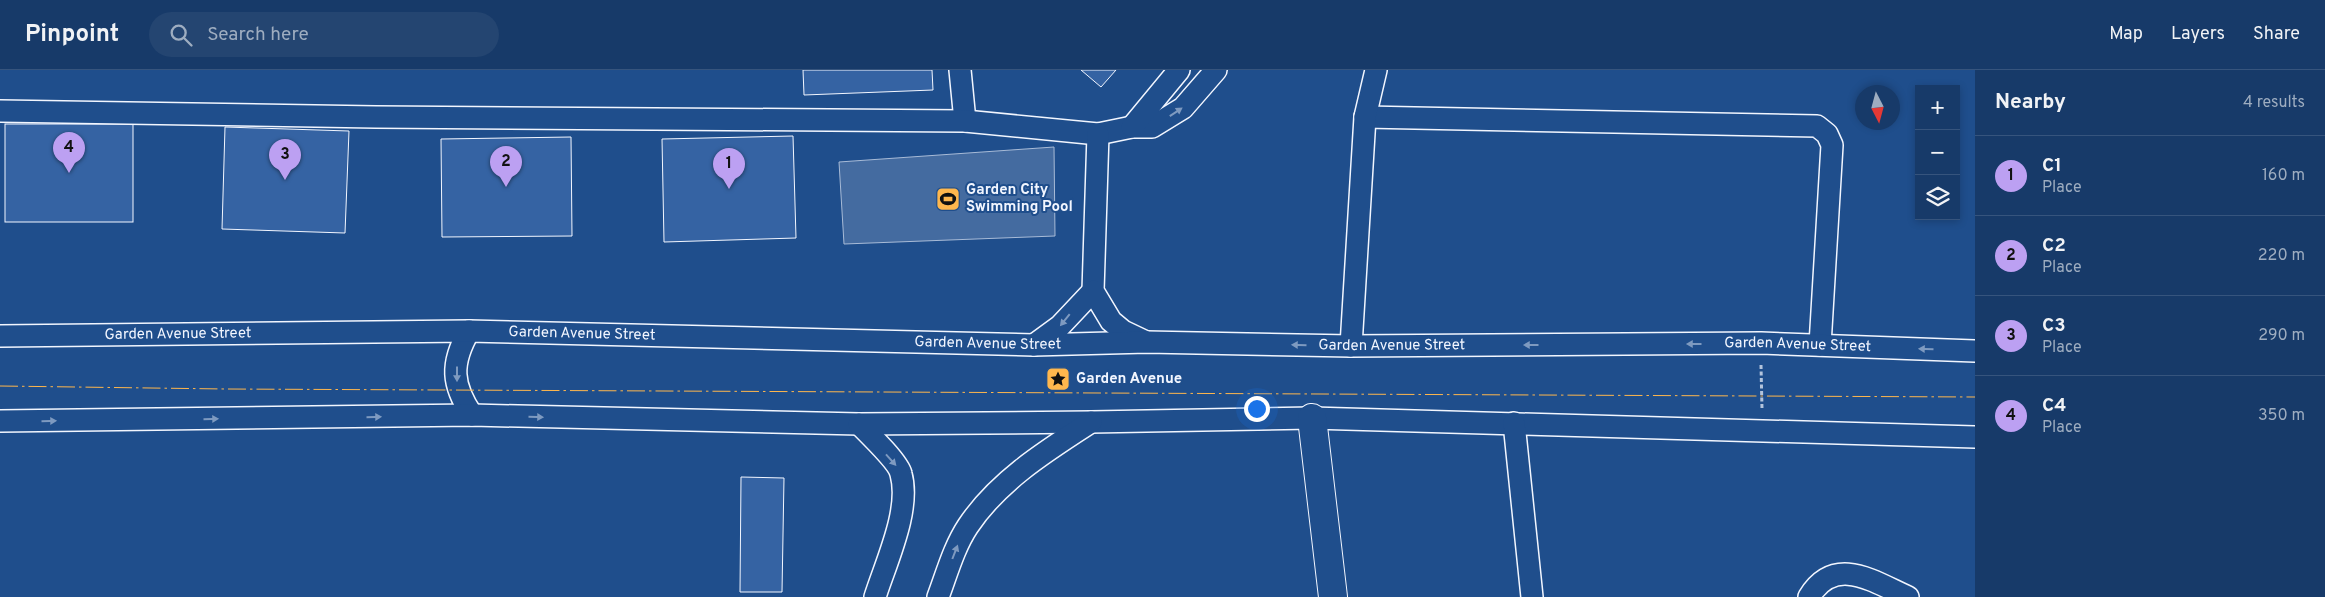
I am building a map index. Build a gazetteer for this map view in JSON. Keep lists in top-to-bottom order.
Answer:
{
  "streets": {
    "street": ["Garden Avenue Street"]
  },
  "places": {
    "sports": ["Garden City Swimming Pool"],
    "place": ["Garden Avenue"]
  },
  "north": "bottom",
  "page": {
    "header": "Pinpoint",
    "search": "Search here",
    "nav": ["Map", "Layers", "Share"],
    "heading": ["Nearby", "4 results"],
    "map_buttons": ["+", "−"],
    "pins": [
      "4",
      "3",
      "2",
      "1"
    ],
    "list": [
      {
        "mark": "1",
        "name": "C1",
        "note": "Place",
        "value": "160 m"
      },
      {
        "mark": "2",
        "name": "C2",
        "note": "Place",
        "value": "220 m"
      },
      {
        "mark": "3",
        "name": "C3",
        "note": "Place",
        "value": "290 m"
      },
      {
        "mark": "4",
        "name": "C4",
        "note": "Place",
        "value": "350 m"
      }
    ]
  }
}
